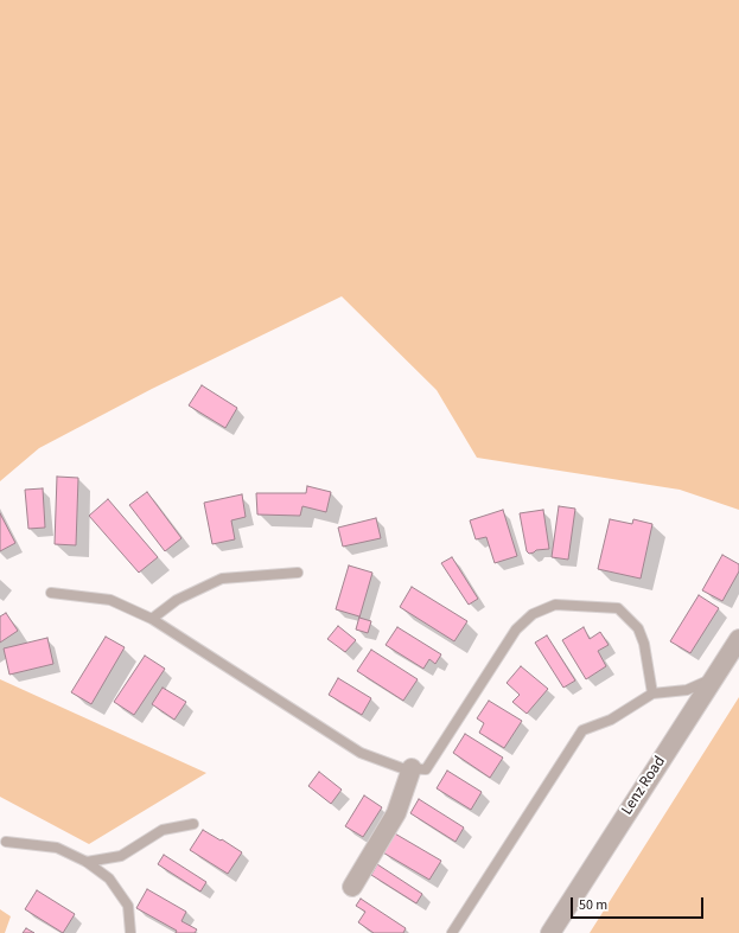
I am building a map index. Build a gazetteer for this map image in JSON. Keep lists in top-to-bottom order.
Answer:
{
  "streets": {
    "street": ["Lenz Road"]
  },
  "scale_bar": "50 m"
}
